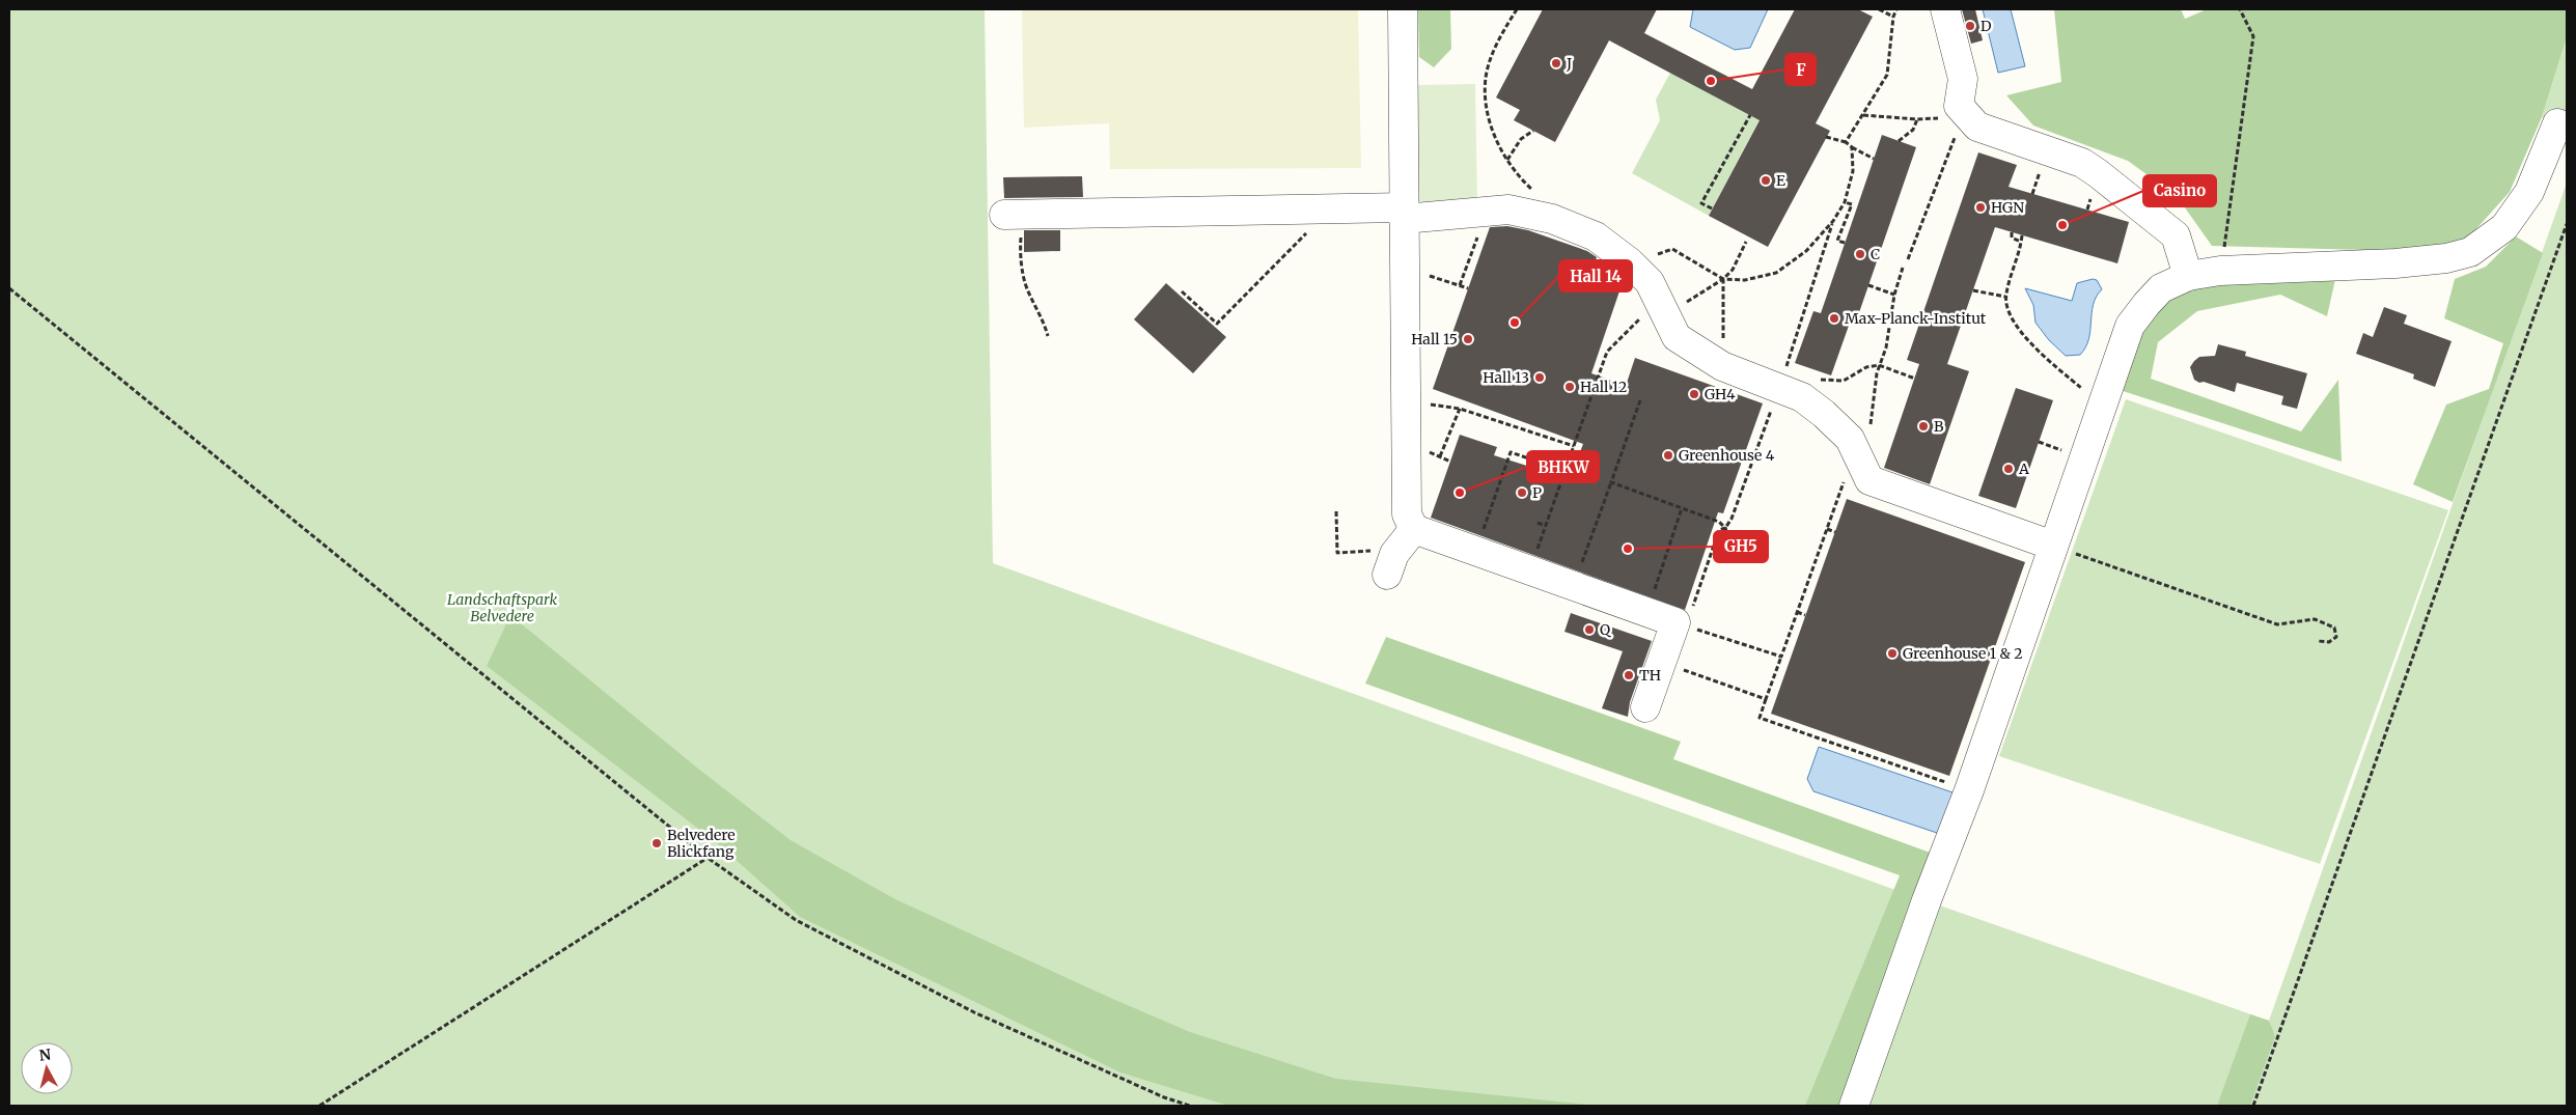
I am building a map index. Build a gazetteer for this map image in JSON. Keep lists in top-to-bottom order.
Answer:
{
  "parks": ["Landschaftspark Belvedere"],
  "places": [
    "D",
    "J",
    "F",
    "E",
    "HGN",
    "Casino",
    "C",
    "Max-Planck-Institut",
    "Hall 14",
    "Hall 15",
    "Hall 13",
    "Hall 12",
    "GH4",
    "B",
    "Greenhouse 4",
    "A",
    "BHKW",
    "P",
    "GH5",
    "Q",
    "Greenhouse 1 & 2",
    "TH",
    "Belvedere Blickfang"
  ],
  "north": "top"
}
